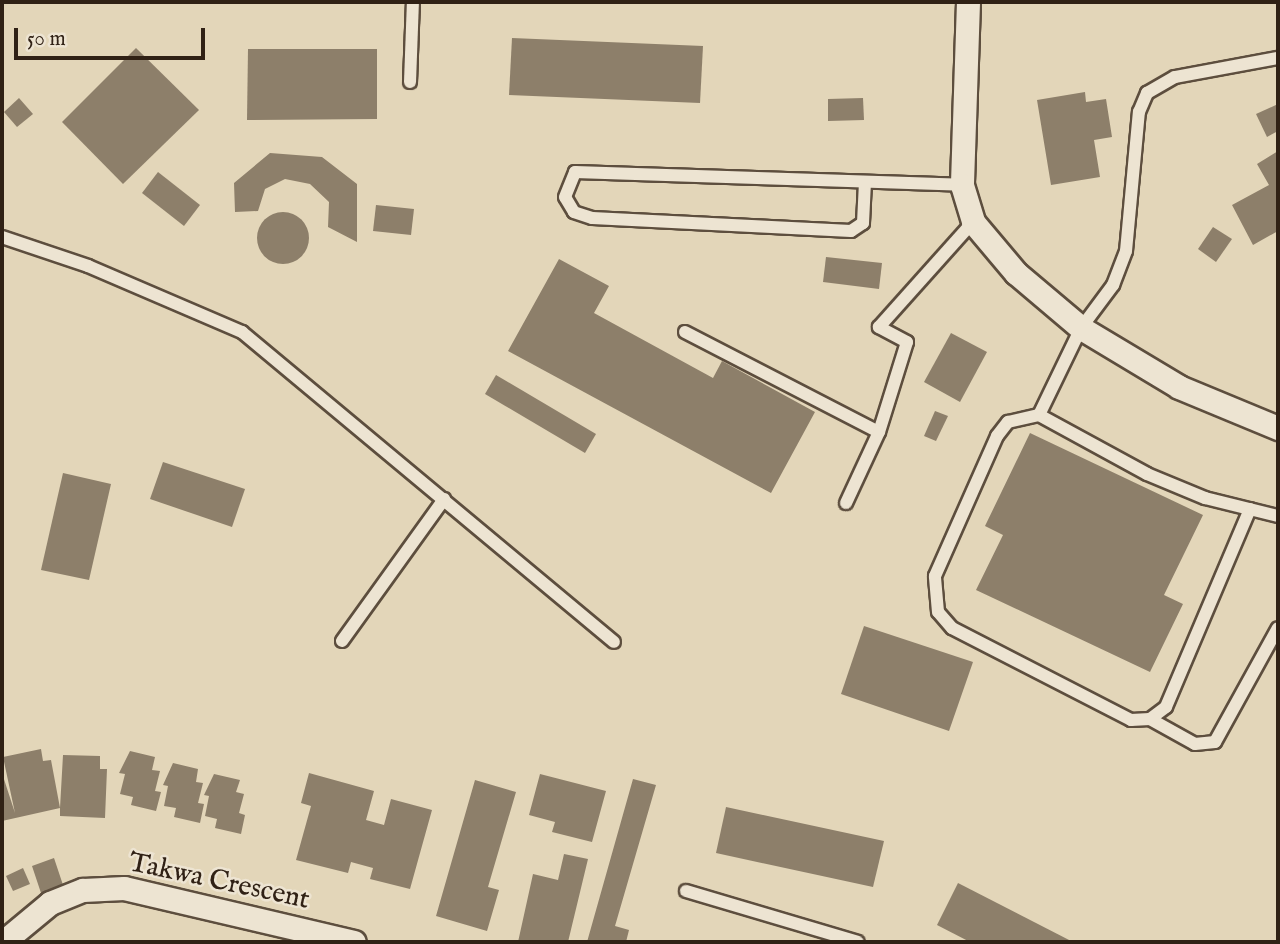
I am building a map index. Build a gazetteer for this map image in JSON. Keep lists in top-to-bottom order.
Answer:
{
  "streets": {
    "street": ["Takwa Crescent"]
  },
  "scale_bar": "50 m"
}
